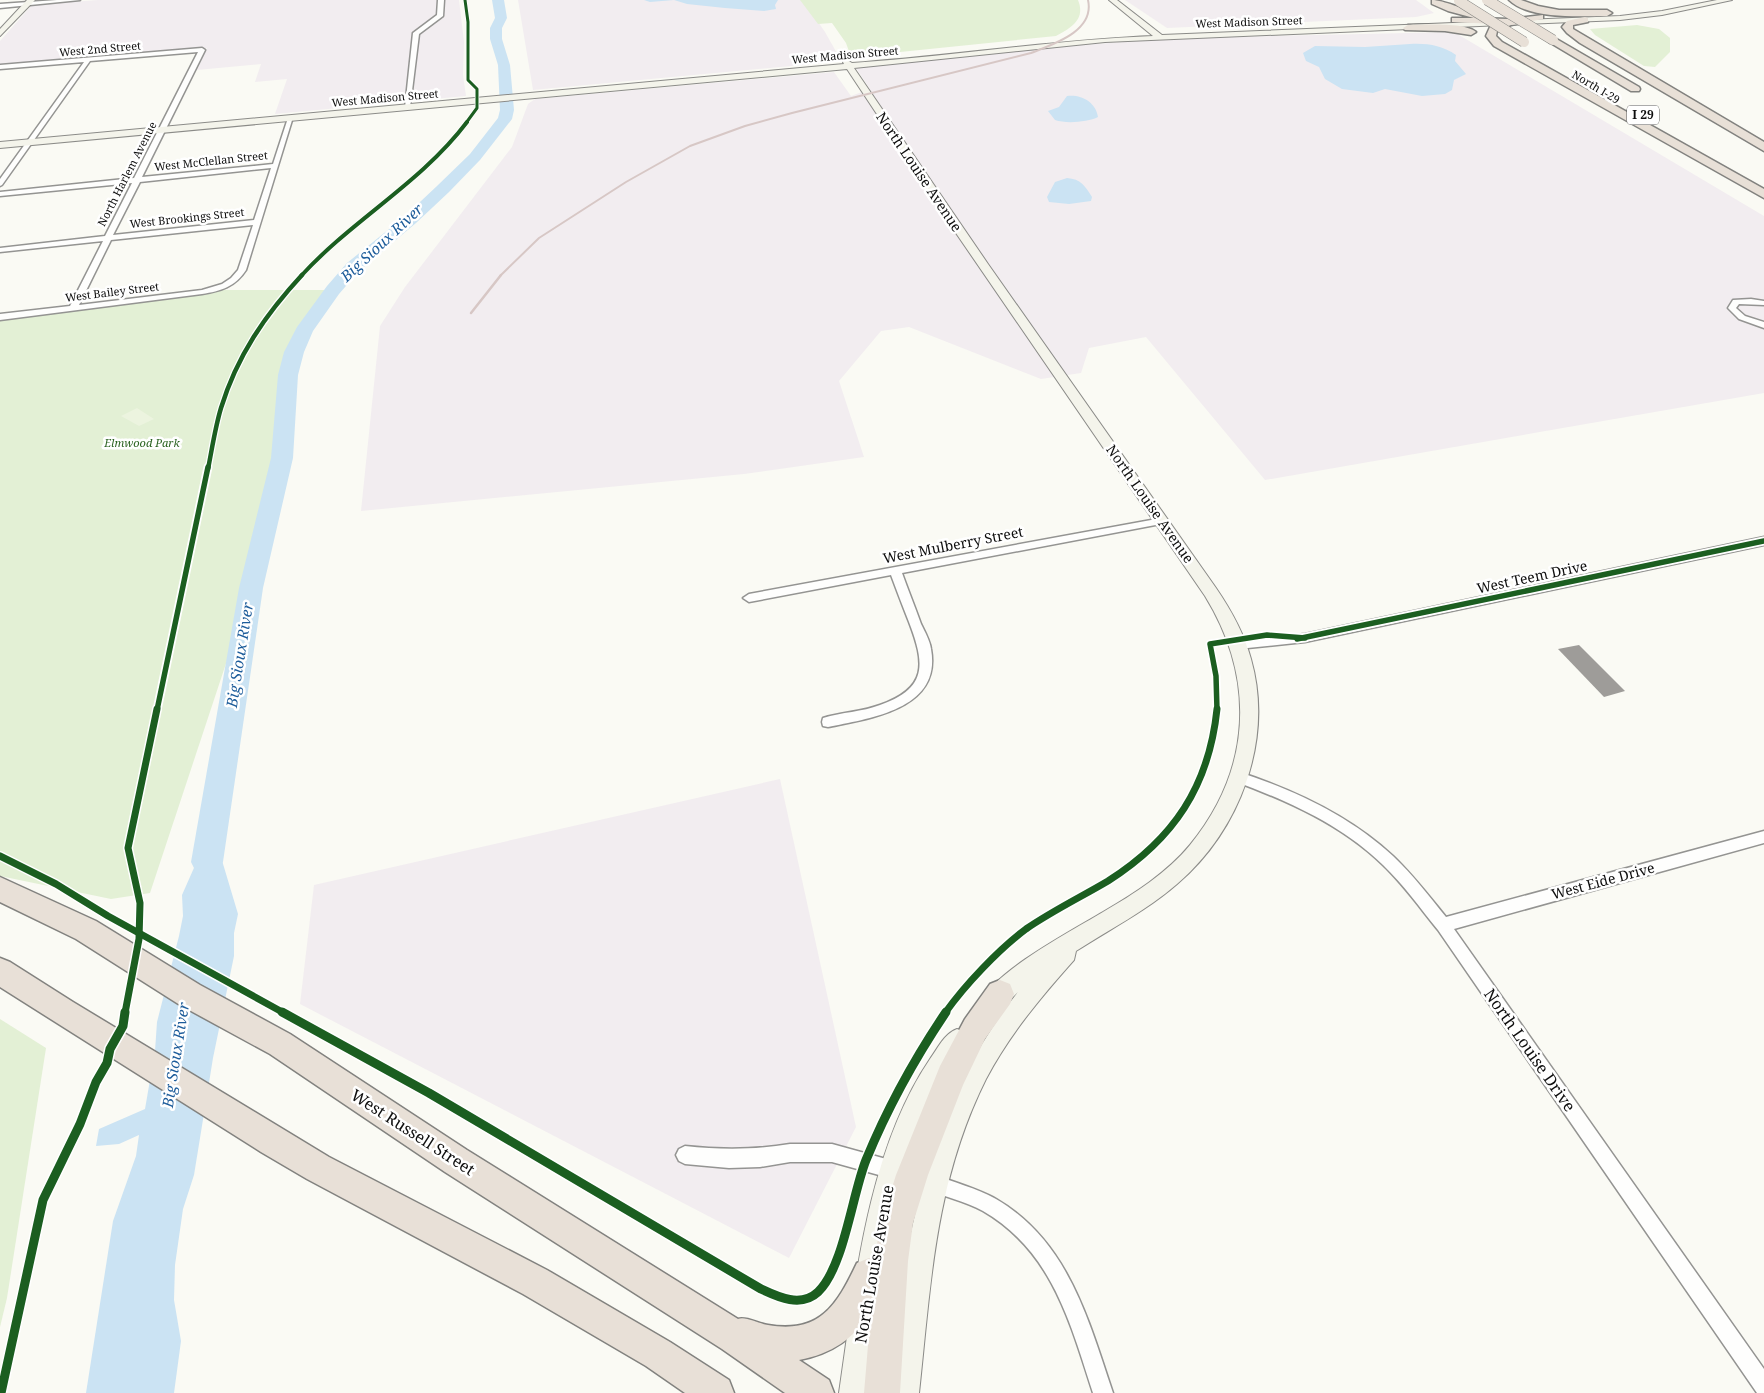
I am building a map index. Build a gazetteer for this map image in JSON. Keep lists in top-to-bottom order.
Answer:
{
  "streets": {
    "highway": ["North I-29", "I 29", "West Russell Street"],
    "main road": ["West Madison Street", "North Louise Avenue"],
    "street": [
      "West 2nd Street",
      "West McClellan Street",
      "North Harlem Avenue",
      "West Brookings Street",
      "West Bailey Street",
      "West Mulberry Street",
      "West Teem Drive",
      "West Eide Drive",
      "North Louise Drive"
    ]
  },
  "crossings": [
    ["West Madison Street", "North Louise Avenue"],
    ["West Madison Street", "North Harlem Avenue"],
    ["West 2nd Street", "North Harlem Avenue"],
    ["West McClellan Street", "North Harlem Avenue"],
    ["North Louise Avenue", "West Mulberry Street"],
    ["North Louise Avenue", "West Teem Drive"],
    ["North Louise Avenue", "North Louise Drive"],
    ["North Harlem Avenue", "West Brookings Street"],
    ["North Harlem Avenue", "West Bailey Street"],
    ["West Brookings Street", "West Bailey Street"],
    ["West Eide Drive", "North Louise Drive"]
  ],
  "water": ["Big Sioux River"],
  "parks": ["Elmwood Park"]
}
